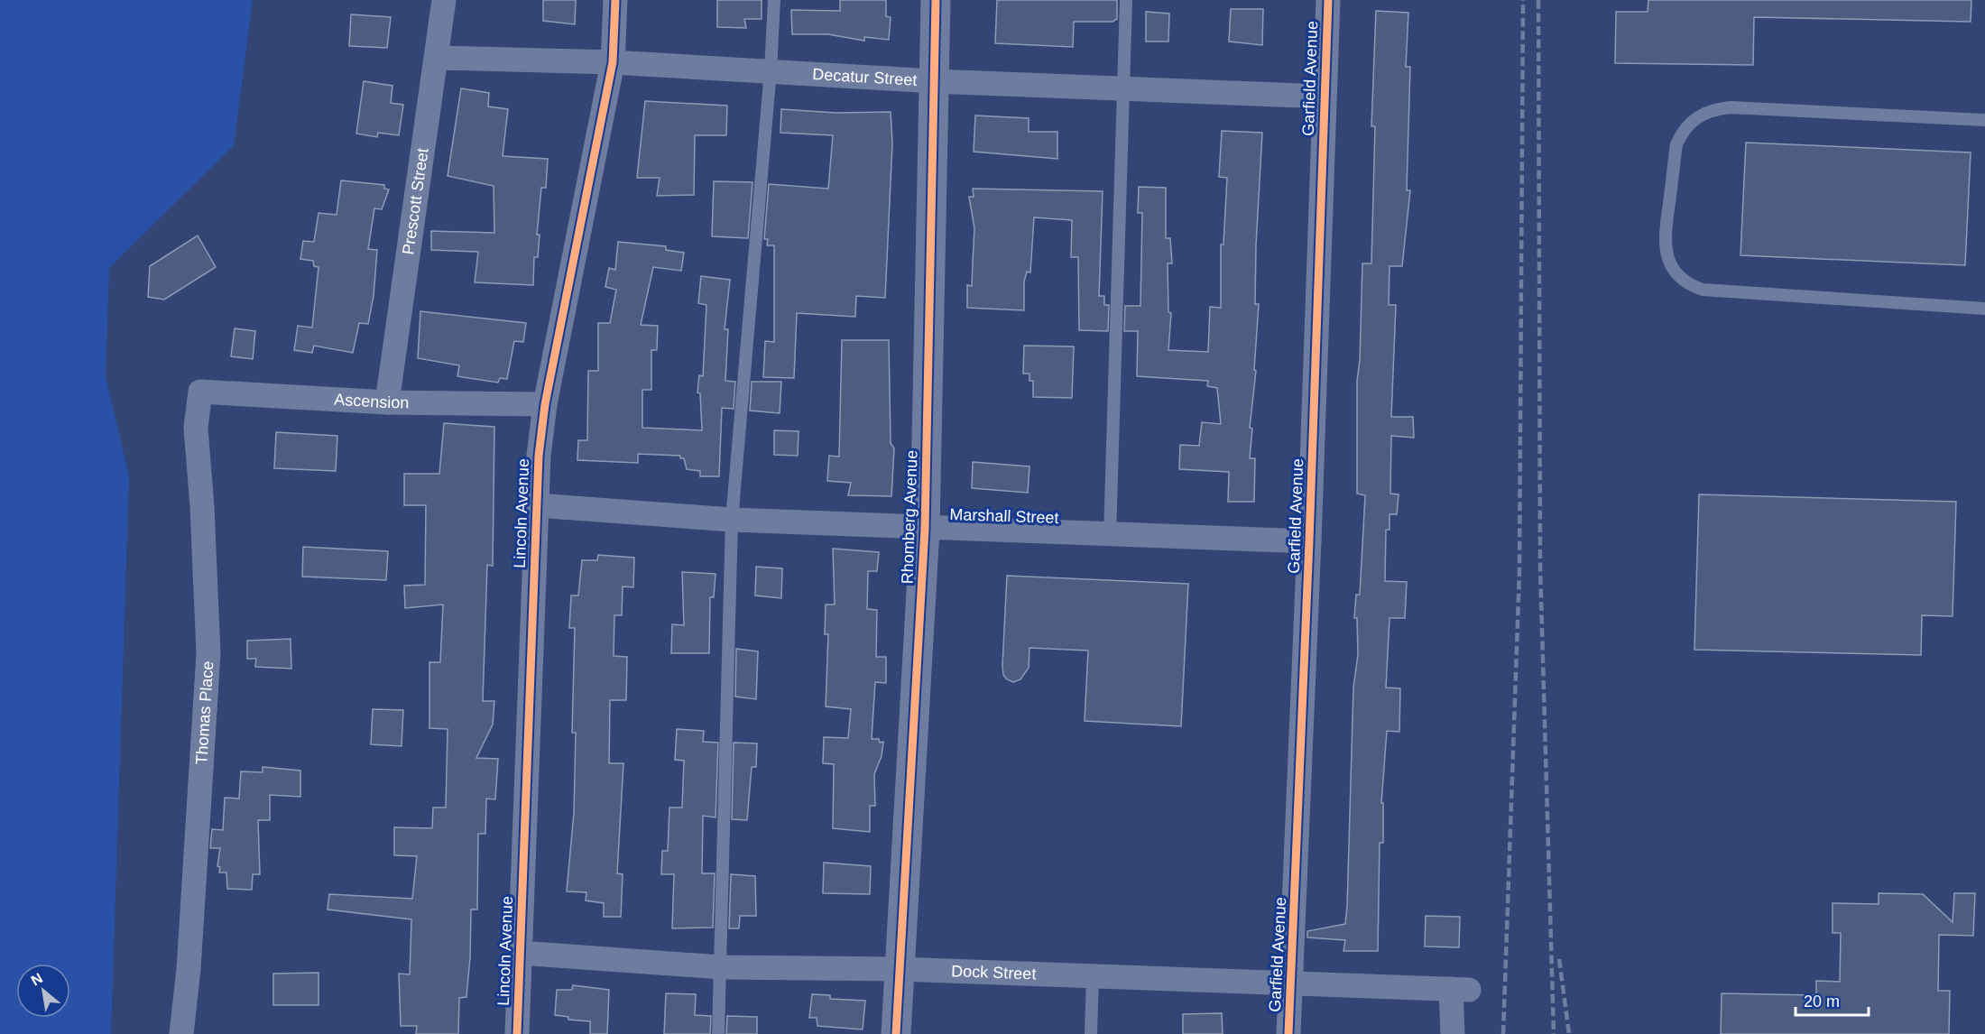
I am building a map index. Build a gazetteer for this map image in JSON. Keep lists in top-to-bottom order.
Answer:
{
  "streets": {
    "street": [
      "Decatur Street",
      "Garfield Avenue",
      "Prescott Street",
      "Ascension",
      "Lincoln Avenue",
      "Marshall Street",
      "Rhomberg Avenue",
      "Thomas Place",
      "Dock Street"
    ]
  },
  "crossings": [
    ["Decatur Street", "Garfield Avenue"],
    ["Decatur Street", "Prescott Street"],
    ["Decatur Street", "Lincoln Avenue"],
    ["Decatur Street", "Rhomberg Avenue"],
    ["Garfield Avenue", "Marshall Street"],
    ["Garfield Avenue", "Dock Street"],
    ["Prescott Street", "Ascension"],
    ["Ascension", "Lincoln Avenue"],
    ["Ascension", "Thomas Place"],
    ["Lincoln Avenue", "Marshall Street"],
    ["Lincoln Avenue", "Dock Street"],
    ["Marshall Street", "Rhomberg Avenue"],
    ["Rhomberg Avenue", "Dock Street"]
  ],
  "scale_bar": "20 m",
  "north": "top left"
}
